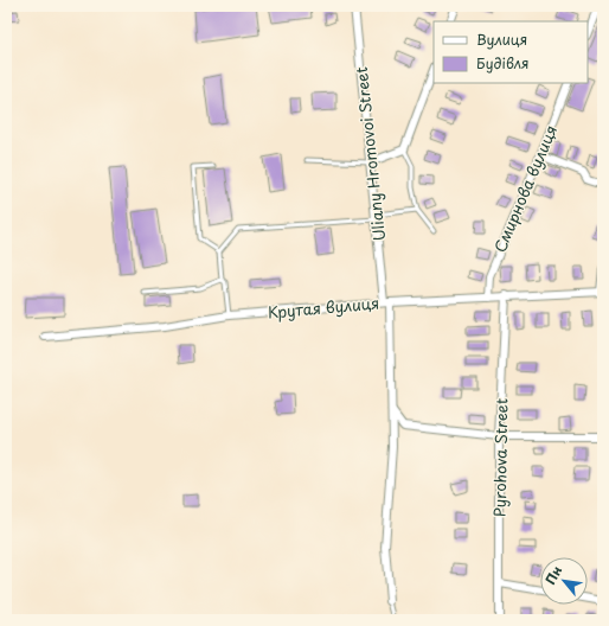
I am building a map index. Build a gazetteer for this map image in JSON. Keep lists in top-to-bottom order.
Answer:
{
  "streets": {
    "street": [
      "Uliany Hromovoi Street",
      "Смирнова вулиця",
      "Крутая вулиця",
      "Pyrohova Street"
    ]
  },
  "crossings": [
    ["Uliany Hromovoi Street", "Крутая вулиця"],
    ["Смирнова вулиця", "Крутая вулиця"],
    ["Крутая вулиця", "Pyrohova Street"]
  ],
  "legend": ["Вулиця", "Будівля"],
  "north": "top left"
}
